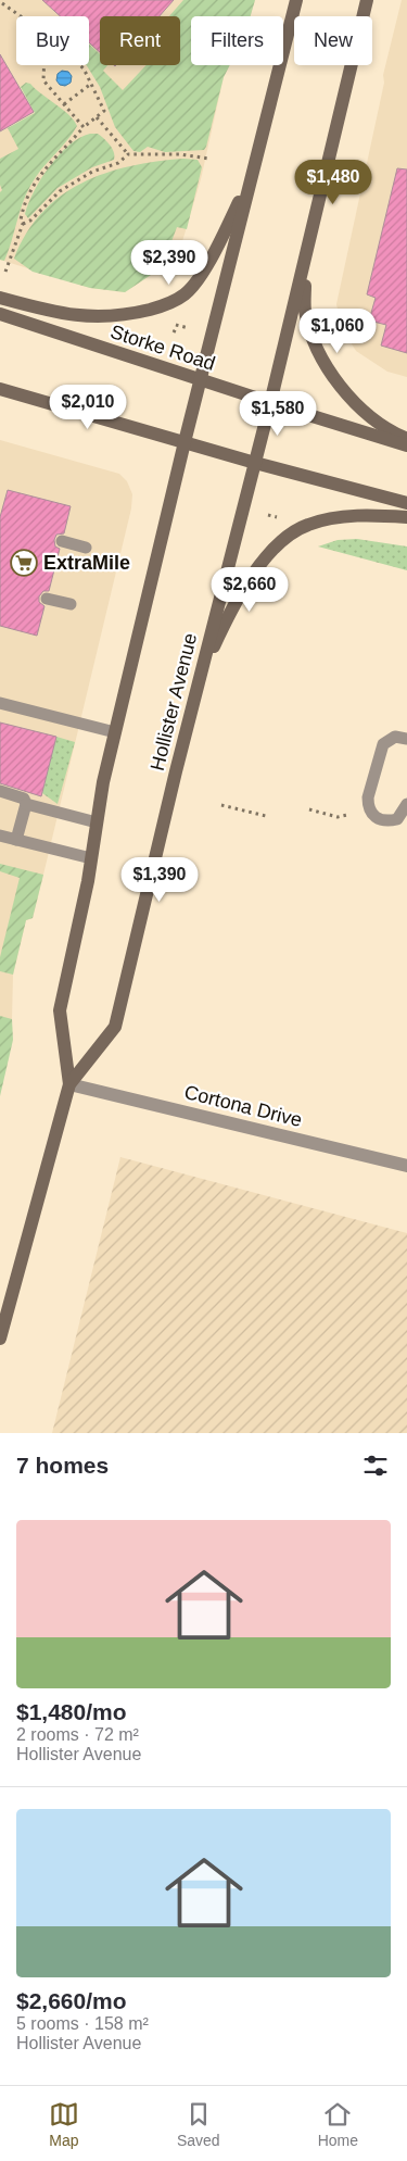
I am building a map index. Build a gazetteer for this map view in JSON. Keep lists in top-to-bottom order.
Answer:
{
  "streets": {
    "main road": ["Storke Road", "Hollister Avenue"],
    "street": ["Cortona Drive"]
  },
  "crossings": [
    ["Storke Road", "Hollister Avenue"],
    ["Hollister Avenue", "Cortona Drive"]
  ],
  "places": {
    "supermarket": ["ExtraMile"]
  },
  "page": {
    "chip": [
      "Buy",
      "Rent",
      "Filters",
      "New"
    ],
    "price": [
      "$1,480",
      "$2,390",
      "$1,060",
      "$2,010",
      "$1,580",
      "$2,660",
      "$1,390"
    ],
    "heading": "7 homes",
    "list": [
      {
        "name": "$1,480/mo",
        "note": "2 rooms · 72 m² · Hollister Avenue"
      },
      {
        "name": "$2,660/mo",
        "note": "5 rooms · 158 m² · Hollister Avenue"
      }
    ],
    "tabs": ["Map", "Saved", "Home"]
  }
}
